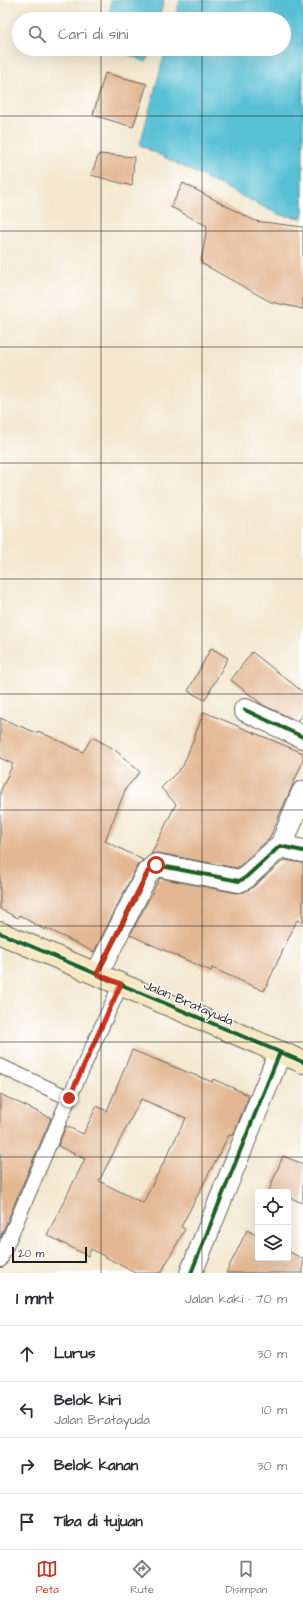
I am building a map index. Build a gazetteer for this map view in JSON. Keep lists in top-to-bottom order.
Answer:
{
  "streets": {
    "street": ["Jalan Bratayuda"]
  },
  "scale_bar": "20 m",
  "page": {
    "search": "Cari di sini",
    "scale": "20 m",
    "heading": ["1 mnt", "Jalan kaki · 70 m"],
    "list": [
      ["Lurus", "30 m"],
      ["Belok kiri", "Jalan Bratayuda", "10 m"],
      ["Belok kanan", "30 m"],
      "Tiba di tujuan"
    ],
    "nav": ["Peta", "Rute", "Disimpan"]
  }
}
